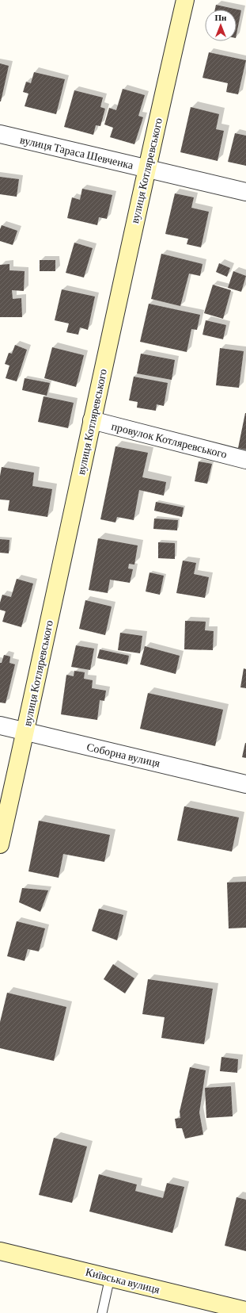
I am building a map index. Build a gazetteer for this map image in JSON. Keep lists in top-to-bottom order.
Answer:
{
  "streets": {
    "main road": ["вулиця Котляревського", "Київська вулиця"],
    "street": ["вулиця Тараса Шевченка", "провулок Котляревського", "Соборна вулиця"]
  },
  "crossings": [
    ["вулиця Тараса Шевченка", "вулиця Котляревського"],
    ["вулиця Котляревського", "провулок Котляревського"],
    ["вулиця Котляревського", "Соборна вулиця"]
  ],
  "north": "top"
}
